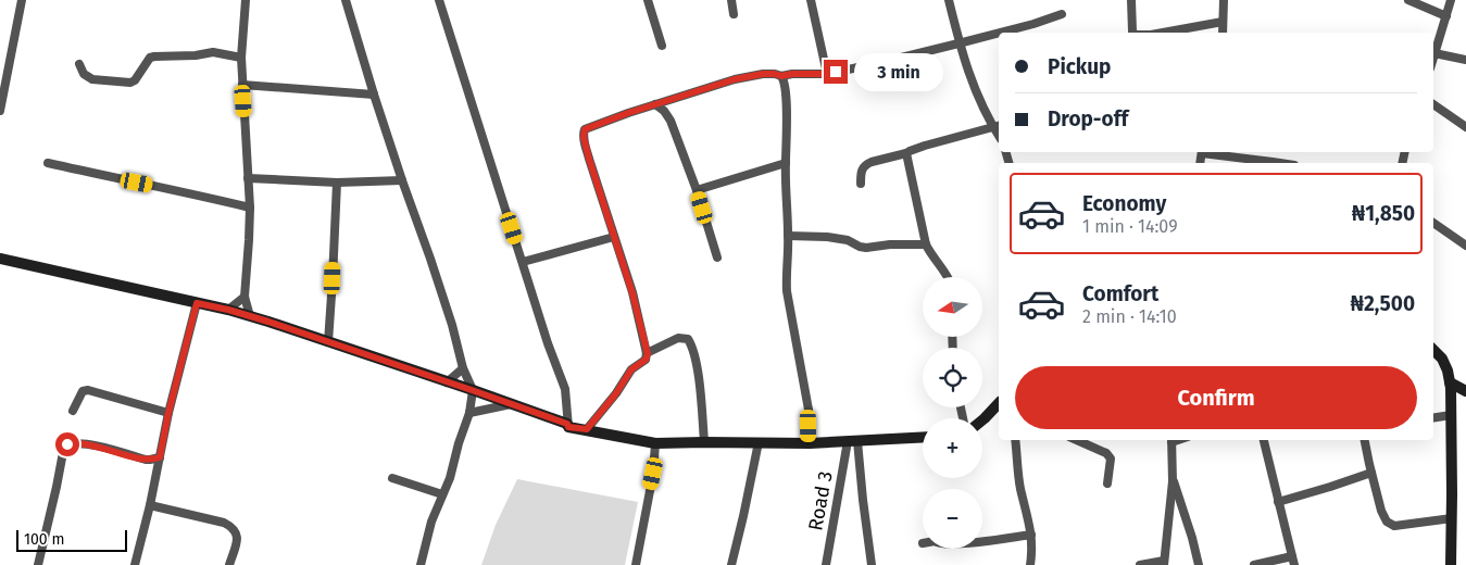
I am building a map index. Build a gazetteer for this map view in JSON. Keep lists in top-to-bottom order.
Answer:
{
  "streets": {
    "street": ["Road 3"]
  },
  "scale_bar": "100 m",
  "north": "left",
  "page": {
    "banner": ["Pickup", "Drop-off"],
    "bubble": "3 min",
    "list": [
      {
        "name": "Economy",
        "note": "1 min · 14:09",
        "value": "₦1,850"
      },
      {
        "name": "Comfort",
        "note": "2 min · 14:10",
        "value": "₦2,500"
      }
    ],
    "map_buttons": ["+", "−"],
    "buttons": "Confirm",
    "scale": "100 m"
  }
}
